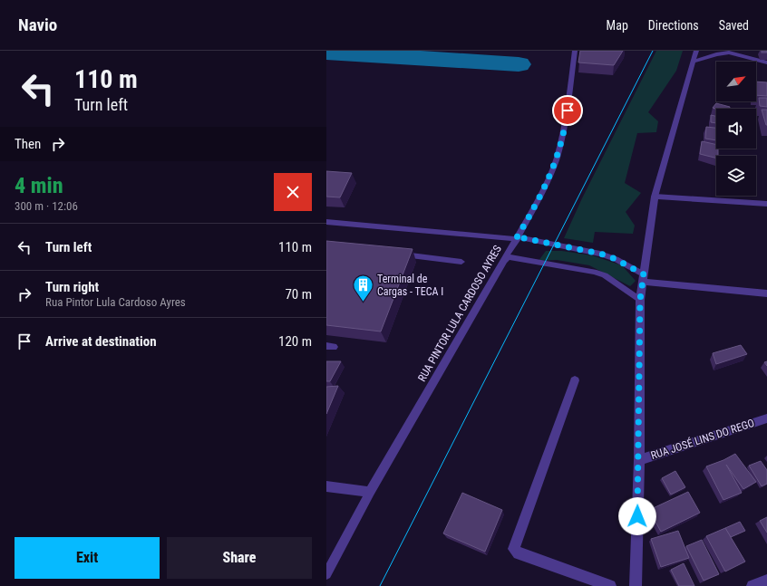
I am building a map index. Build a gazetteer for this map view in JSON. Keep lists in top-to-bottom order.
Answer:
{
  "streets": {
    "street": ["RUA JOSÉ LINS DO REGO"],
    "lane": ["RUA PINTOR LULA CARDOSO AYRES"]
  },
  "places": {
    "building": ["Terminal de Cargas - TECA I"]
  },
  "north": "top right",
  "page": {
    "header": "Navio",
    "nav": ["Map", "Directions", "Saved"],
    "turn": ["110 m", "Turn left"],
    "then": "Then",
    "heading": ["4 min", "300 m · 12:06"],
    "list": [
      {
        "name": "Turn left",
        "value": "110 m"
      },
      {
        "name": "Turn right",
        "note": "Rua Pintor Lula Cardoso Ayres",
        "value": "70 m"
      },
      {
        "name": "Arrive at destination",
        "value": "120 m"
      }
    ],
    "buttons": ["Exit", "Share"]
  }
}
